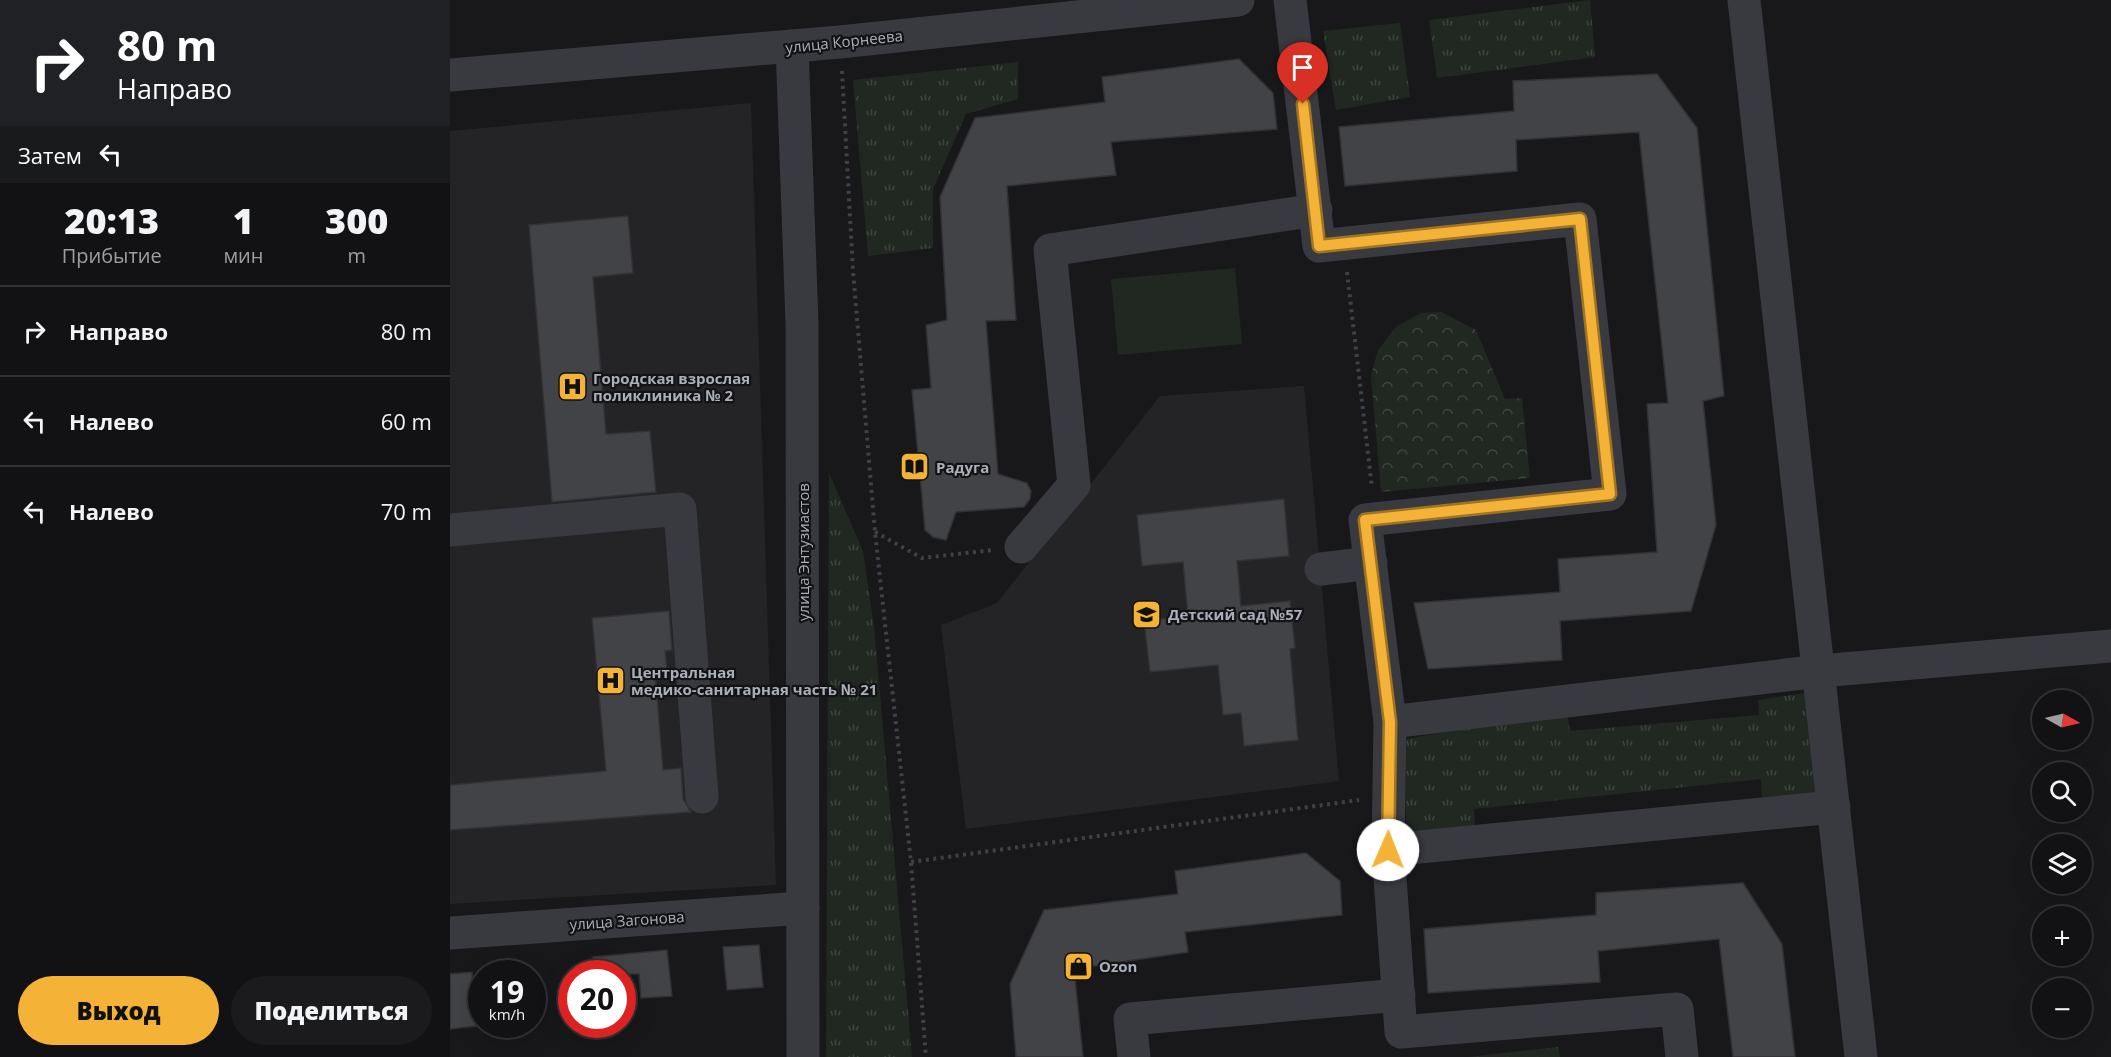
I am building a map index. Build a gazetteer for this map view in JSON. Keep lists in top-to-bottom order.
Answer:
{
  "streets": {
    "street": ["улица Корнеева", "улица Энтузиастов", "улица Загонова"]
  },
  "crossings": [
    ["улица Корнеева", "улица Энтузиастов"],
    ["улица Энтузиастов", "улица Загонова"]
  ],
  "places": {
    "hospital": ["Городская взрослая поликлиника № 2", "Центральная медико-санитарная часть № 21"],
    "library": ["Радуга"],
    "school or university": ["Детский сад №57"],
    "shop": ["Ozon"]
  },
  "north": "right",
  "page": {
    "turn": ["80 m", "Направо"],
    "then": "Затем",
    "eta": [
      "20:13",
      "Прибытие",
      "1",
      "мин",
      "300",
      "m"
    ],
    "list": [
      {
        "name": "Направо",
        "value": "80 m"
      },
      {
        "name": "Налево",
        "value": "60 m"
      },
      {
        "name": "Налево",
        "value": "70 m"
      }
    ],
    "map_buttons": ["+", "−"],
    "speed": "19 km/h",
    "limit": "20",
    "buttons": ["Выход", "Поделиться"]
  }
}
